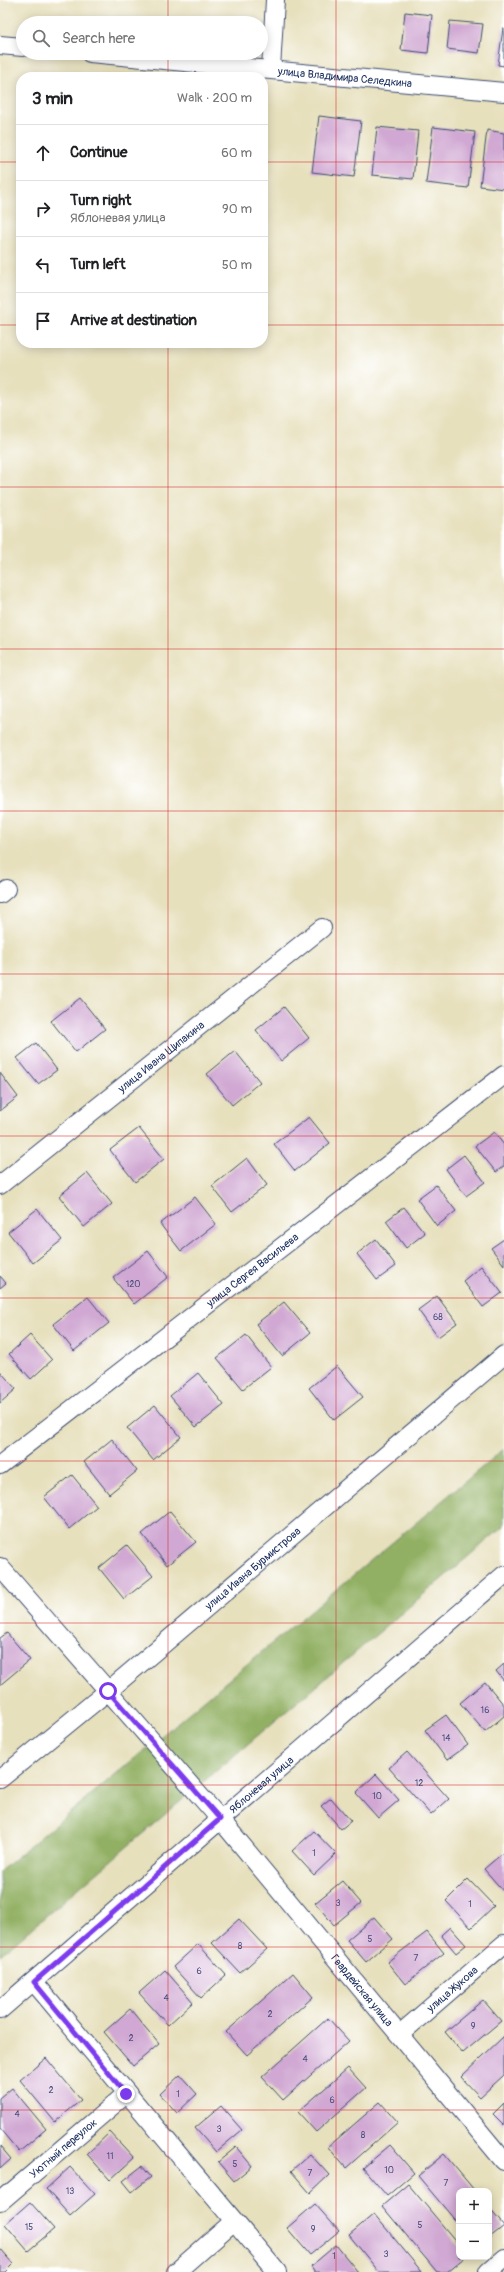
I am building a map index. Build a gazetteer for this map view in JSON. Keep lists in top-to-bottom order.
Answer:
{
  "streets": {
    "street": [
      "улица Владимира Селедкина",
      "улица Ивана Щипакина",
      "улица Сергея Васильева",
      "улица Ивана Бурмистрова",
      "Яблоневая улица",
      "Гвардейская улица",
      "улица Жукова",
      "Уютный переулок"
    ]
  },
  "crossings": [
    ["улица Ивана Бурмистрова", "Гвардейская улица"],
    ["Яблоневая улица", "Гвардейская улица"],
    ["Гвардейская улица", "улица Жукова"]
  ],
  "house_numbers": [
    "120",
    "68",
    "16",
    "14",
    "12",
    "10",
    "1",
    "3",
    "1",
    "5",
    "8",
    "7",
    "6",
    "4",
    "2",
    "9",
    "2",
    "4",
    "2",
    "1",
    "6",
    "4",
    "3",
    "8",
    "11",
    "5",
    "10",
    "7",
    "7",
    "13",
    "5",
    "15",
    "9",
    "3",
    "1"
  ],
  "page": {
    "search": "Search here",
    "heading": ["3 min", "Walk · 200 m"],
    "list": [
      ["Continue", "60 m"],
      ["Turn right", "Яблоневая улица", "90 m"],
      ["Turn left", "50 m"],
      "Arrive at destination"
    ],
    "map_buttons": ["+", "−"]
  }
}
